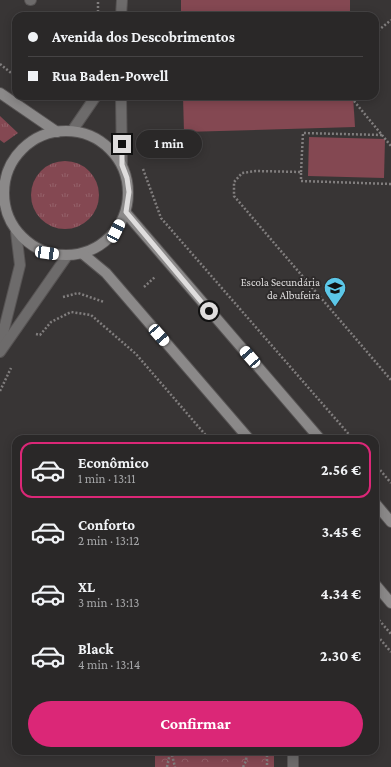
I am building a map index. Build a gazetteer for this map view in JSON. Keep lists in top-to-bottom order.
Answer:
{
  "places": {
    "school or university": ["Escola Secundária de Albufeira"]
  },
  "page": {
    "banner": ["Avenida dos Descobrimentos", "Rua Baden-Powell"],
    "bubble": "1 min",
    "list": [
      {
        "name": "Econômico",
        "note": "1 min · 13:11",
        "value": "2.56 €"
      },
      {
        "name": "Conforto",
        "note": "2 min · 13:12",
        "value": "3.45 €"
      },
      {
        "name": "XL",
        "note": "3 min · 13:13",
        "value": "4.34 €"
      },
      {
        "name": "Black",
        "note": "4 min · 13:14",
        "value": "2.30 €"
      }
    ],
    "buttons": "Confirmar"
  }
}
